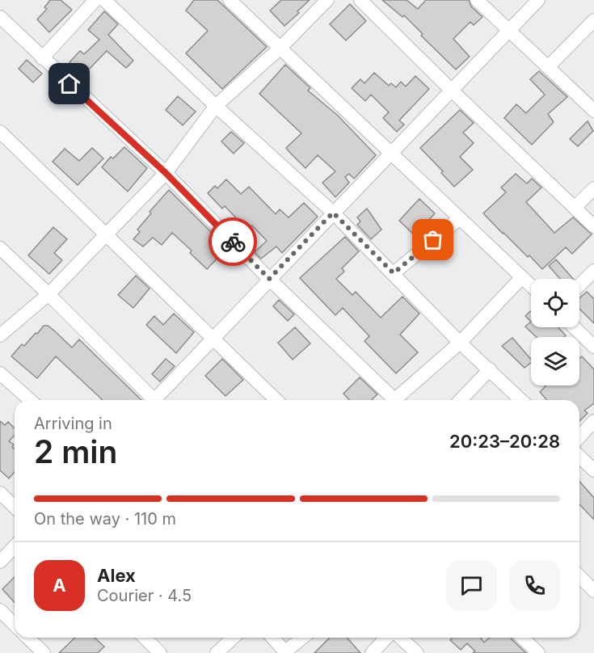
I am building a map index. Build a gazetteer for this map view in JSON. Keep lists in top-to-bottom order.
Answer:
{
  "page": {
    "heading": ["2 min", "Arriving in", "20:23–20:28"],
    "panel": ["Alex", "Courier · 4.5"],
    "bar": "On the way · 110 m",
    "round": "A"
  }
}
